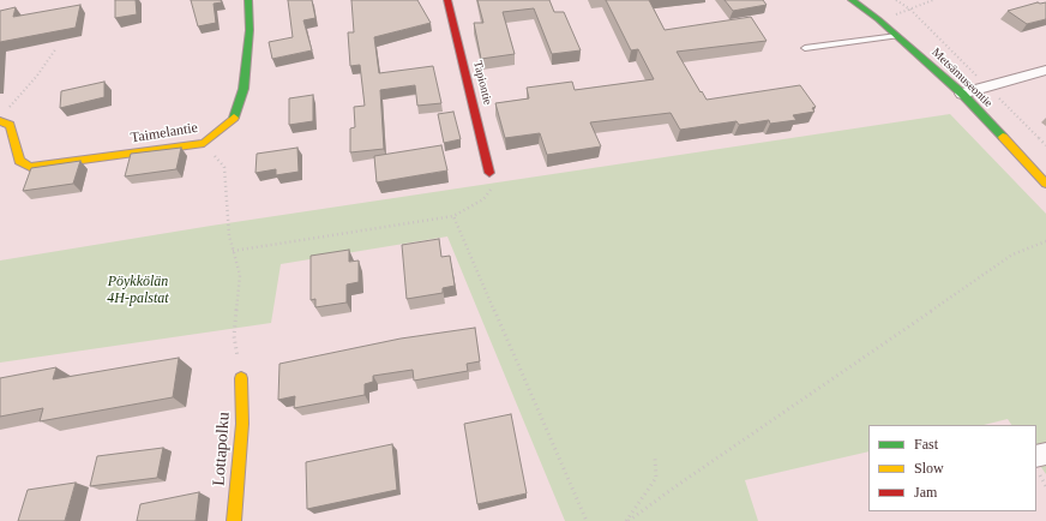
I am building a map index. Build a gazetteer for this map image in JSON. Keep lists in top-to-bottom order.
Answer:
{
  "streets": {
    "street": [
      "Metsämuseontie",
      "Tapiontie",
      "Taimelantie",
      "Lottapolku"
    ]
  },
  "parks": ["Pöykkölän 4H-palstat"],
  "legend": ["Fast", "Slow", "Jam"]
}
